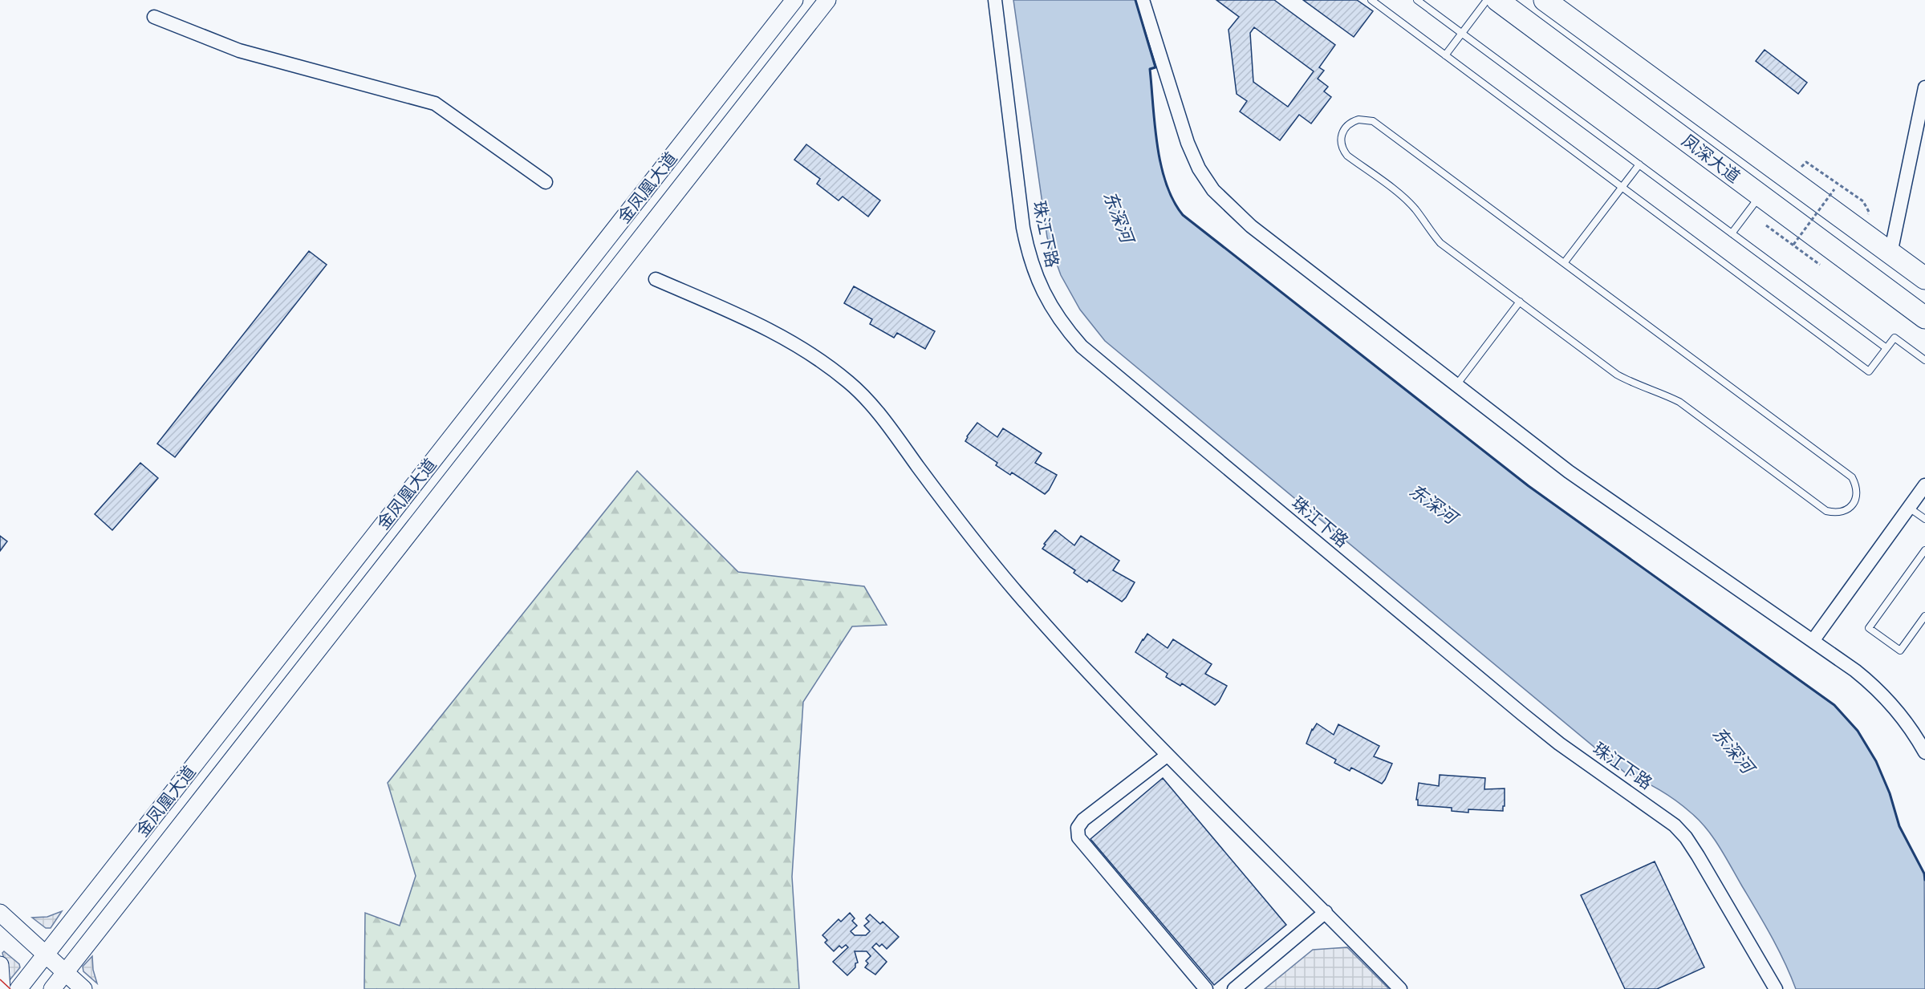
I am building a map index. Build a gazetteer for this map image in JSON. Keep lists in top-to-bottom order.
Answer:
{
  "streets": {
    "main road": ["凤深大道"],
    "street": ["金凤凰大道", "珠江下路"]
  },
  "water": ["东深河"]
}
